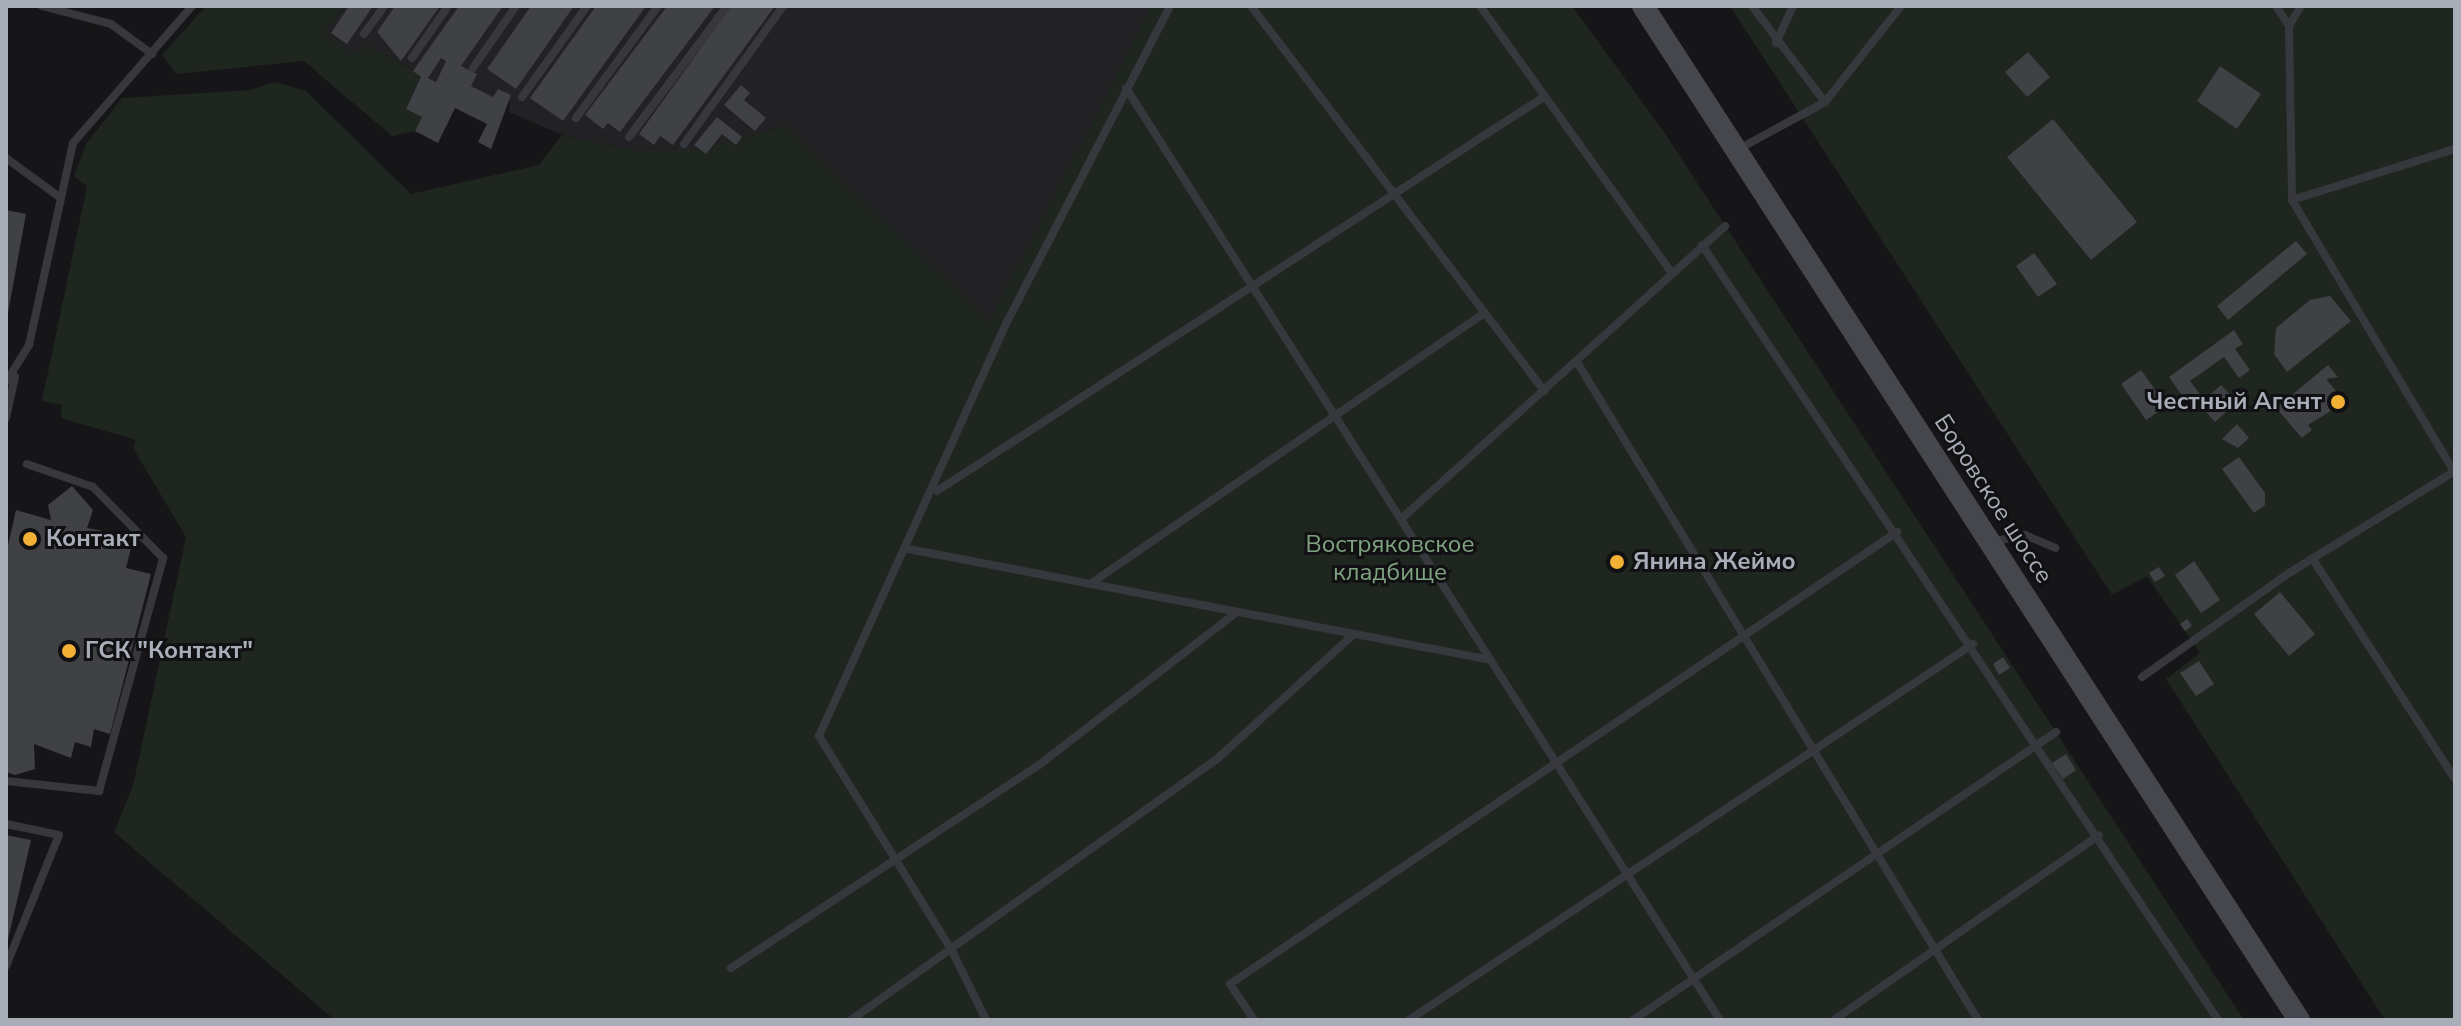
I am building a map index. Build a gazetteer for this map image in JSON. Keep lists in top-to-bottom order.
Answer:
{
  "streets": {
    "street": ["Боровское шоссе"]
  },
  "parks": ["Востряковское кладбище"],
  "places": [
    "Честный Агент",
    "Контакт",
    "Янина Жеймо",
    "ГСК \"Контакт\""
  ]
}
